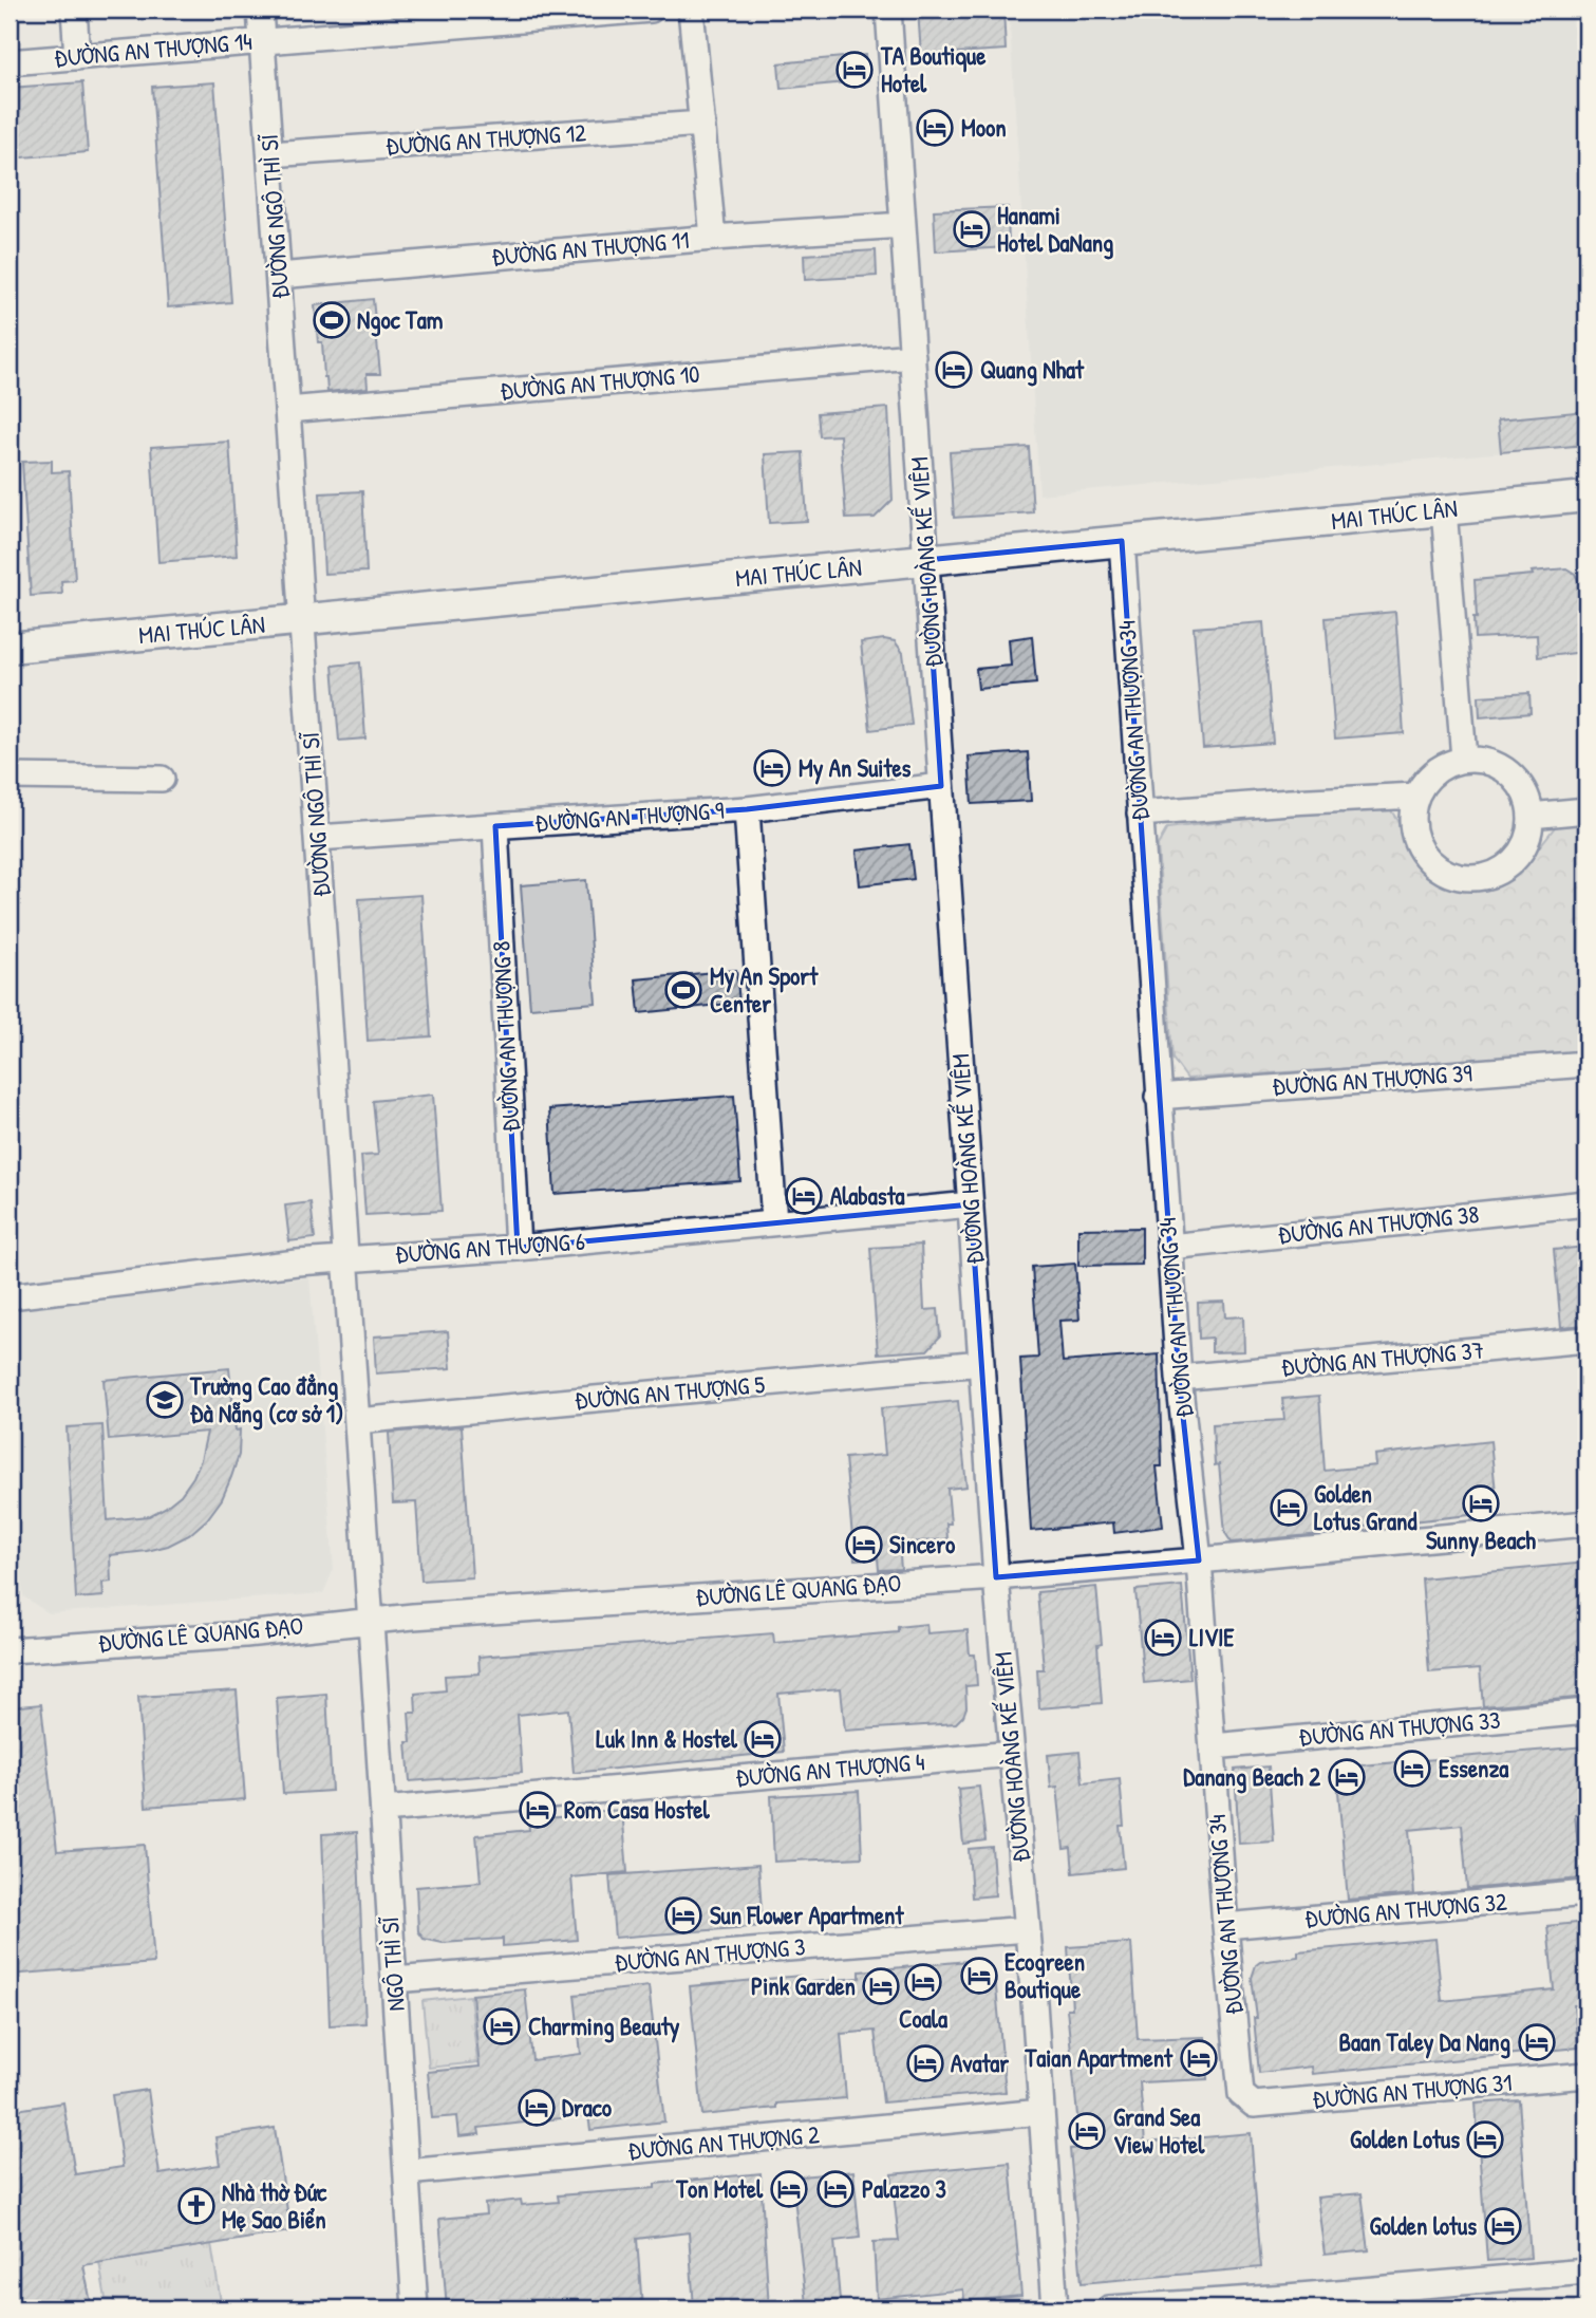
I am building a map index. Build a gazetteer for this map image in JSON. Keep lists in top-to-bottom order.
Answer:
{
  "streets": {
    "street": [
      "ĐƯỜNG AN THƯỢNG 14",
      "ĐƯỜNG AN THƯỢNG 12",
      "ĐƯỜNG NGÔ THÌ SĨ",
      "ĐƯỜNG AN THƯỢNG 11",
      "ĐƯỜNG AN THƯỢNG 10",
      "MAI THÚC LÂN",
      "ĐƯỜNG HOÀNG KẾ VIÊM",
      "ĐƯỜNG AN THƯỢNG 34",
      "ĐƯỜNG AN THƯỢNG 9",
      "ĐƯỜNG AN THƯỢNG 8",
      "ĐƯỜNG AN THƯỢNG 39",
      "ĐƯỜNG AN THƯỢNG 38",
      "ĐƯỜNG AN THƯỢNG 6",
      "ĐƯỜNG AN THƯỢNG 37",
      "ĐƯỜNG AN THƯỢNG 5",
      "ĐƯỜNG LÊ QUANG ĐẠO",
      "ĐƯỜNG AN THƯỢNG 33",
      "ĐƯỜNG AN THƯỢNG 4",
      "ĐƯỜNG AN THƯỢNG 32",
      "ĐƯỜNG AN THƯỢNG 3",
      "NGÔ THÌ SĨ",
      "ĐƯỜNG AN THƯỢNG 31",
      "ĐƯỜNG AN THƯỢNG 2"
    ]
  },
  "crossings": [
    ["ĐƯỜNG AN THƯỢNG 14", "ĐƯỜNG NGÔ THÌ SĨ"],
    ["ĐƯỜNG AN THƯỢNG 12", "ĐƯỜNG NGÔ THÌ SĨ"],
    ["ĐƯỜNG NGÔ THÌ SĨ", "ĐƯỜNG AN THƯỢNG 11"],
    ["ĐƯỜNG NGÔ THÌ SĨ", "ĐƯỜNG AN THƯỢNG 10"],
    ["ĐƯỜNG NGÔ THÌ SĨ", "MAI THÚC LÂN"],
    ["ĐƯỜNG NGÔ THÌ SĨ", "ĐƯỜNG AN THƯỢNG 9"],
    ["ĐƯỜNG NGÔ THÌ SĨ", "ĐƯỜNG AN THƯỢNG 6"],
    ["ĐƯỜNG NGÔ THÌ SĨ", "ĐƯỜNG AN THƯỢNG 5"],
    ["ĐƯỜNG NGÔ THÌ SĨ", "ĐƯỜNG LÊ QUANG ĐẠO"],
    ["ĐƯỜNG NGÔ THÌ SĨ", "NGÔ THÌ SĨ"],
    ["ĐƯỜNG AN THƯỢNG 11", "ĐƯỜNG HOÀNG KẾ VIÊM"],
    ["ĐƯỜNG AN THƯỢNG 10", "ĐƯỜNG HOÀNG KẾ VIÊM"],
    ["MAI THÚC LÂN", "ĐƯỜNG HOÀNG KẾ VIÊM"],
    ["MAI THÚC LÂN", "ĐƯỜNG AN THƯỢNG 34"],
    ["ĐƯỜNG HOÀNG KẾ VIÊM", "ĐƯỜNG AN THƯỢNG 9"],
    ["ĐƯỜNG HOÀNG KẾ VIÊM", "ĐƯỜNG AN THƯỢNG 6"],
    ["ĐƯỜNG HOÀNG KẾ VIÊM", "ĐƯỜNG AN THƯỢNG 5"],
    ["ĐƯỜNG HOÀNG KẾ VIÊM", "ĐƯỜNG LÊ QUANG ĐẠO"],
    ["ĐƯỜNG HOÀNG KẾ VIÊM", "ĐƯỜNG AN THƯỢNG 4"],
    ["ĐƯỜNG HOÀNG KẾ VIÊM", "ĐƯỜNG AN THƯỢNG 3"],
    ["ĐƯỜNG HOÀNG KẾ VIÊM", "ĐƯỜNG AN THƯỢNG 2"],
    ["ĐƯỜNG AN THƯỢNG 34", "ĐƯỜNG AN THƯỢNG 39"],
    ["ĐƯỜNG AN THƯỢNG 34", "ĐƯỜNG AN THƯỢNG 38"],
    ["ĐƯỜNG AN THƯỢNG 34", "ĐƯỜNG AN THƯỢNG 37"],
    ["ĐƯỜNG AN THƯỢNG 34", "ĐƯỜNG LÊ QUANG ĐẠO"],
    ["ĐƯỜNG AN THƯỢNG 34", "ĐƯỜNG AN THƯỢNG 33"],
    ["ĐƯỜNG AN THƯỢNG 34", "ĐƯỜNG AN THƯỢNG 32"],
    ["ĐƯỜNG AN THƯỢNG 34", "ĐƯỜNG AN THƯỢNG 31"],
    ["ĐƯỜNG AN THƯỢNG 9", "ĐƯỜNG AN THƯỢNG 8"],
    ["ĐƯỜNG AN THƯỢNG 8", "ĐƯỜNG AN THƯỢNG 6"],
    ["ĐƯỜNG LÊ QUANG ĐẠO", "NGÔ THÌ SĨ"],
    ["ĐƯỜNG AN THƯỢNG 4", "NGÔ THÌ SĨ"],
    ["ĐƯỜNG AN THƯỢNG 3", "NGÔ THÌ SĨ"],
    ["NGÔ THÌ SĨ", "ĐƯỜNG AN THƯỢNG 2"]
  ],
  "places": {
    "hotel": [
      "TA Boutique Hotel",
      "Moon",
      "Hanami Hotel DaNang",
      "Quang Nhat",
      "My An Suites",
      "Alabasta",
      "Sunny Beach",
      "Golden Lotus Grand",
      "Sincero",
      "LIVIE",
      "Luk Inn & Hostel",
      "Essenza",
      "Danang Beach 2",
      "Rom Casa Hostel",
      "Sun Flower Apartment",
      "Ecogreen Boutique",
      "Coala",
      "Pink Garden",
      "Charming Beauty",
      "Baan Taley Da Nang",
      "Taian Apartment",
      "Avatar",
      "Draco",
      "Grand Sea View Hotel",
      "Golden Lotus",
      "Ton Motel",
      "Palazzo 3",
      "Golden lotus"
    ],
    "sports": ["Ngoc Tam", "My An Sport Center"],
    "school or university": ["Trường Cao đẳng Đà Nẵng (cơ sở 1)"],
    "church": ["Nhà thờ Đức Mẹ Sao Biển"]
  }
}
